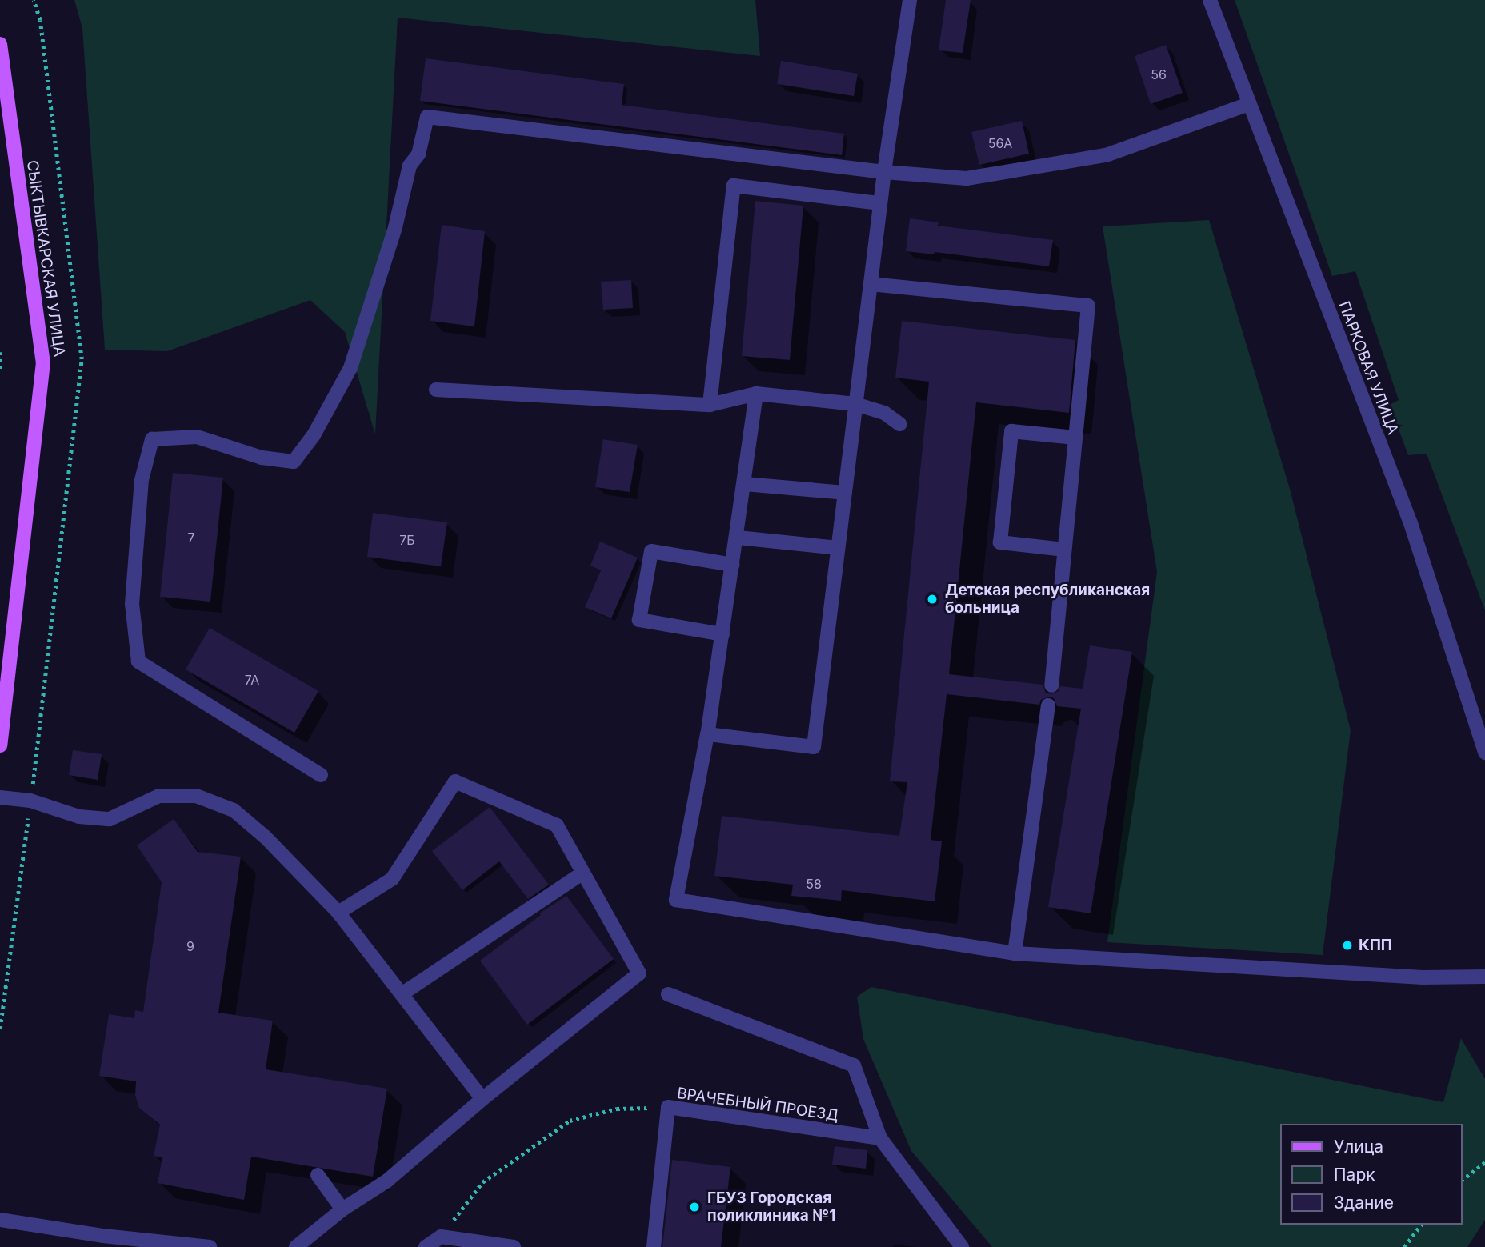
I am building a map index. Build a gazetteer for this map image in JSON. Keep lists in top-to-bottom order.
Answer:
{
  "streets": {
    "main road": ["СЫКТЫВКАРСКАЯ УЛИЦА"],
    "street": ["ПАРКОВАЯ УЛИЦА", "ВРАЧЕБНЫЙ ПРОЕЗД"]
  },
  "places": ["Детская республиканская больница", "КПП", "ГБУЗ Городская поликлиника №1"],
  "house_numbers": [
    "56",
    "56А",
    "7",
    "7Б",
    "7А",
    "58",
    "9"
  ],
  "legend": ["Улица", "Парк", "Здание"]
}
